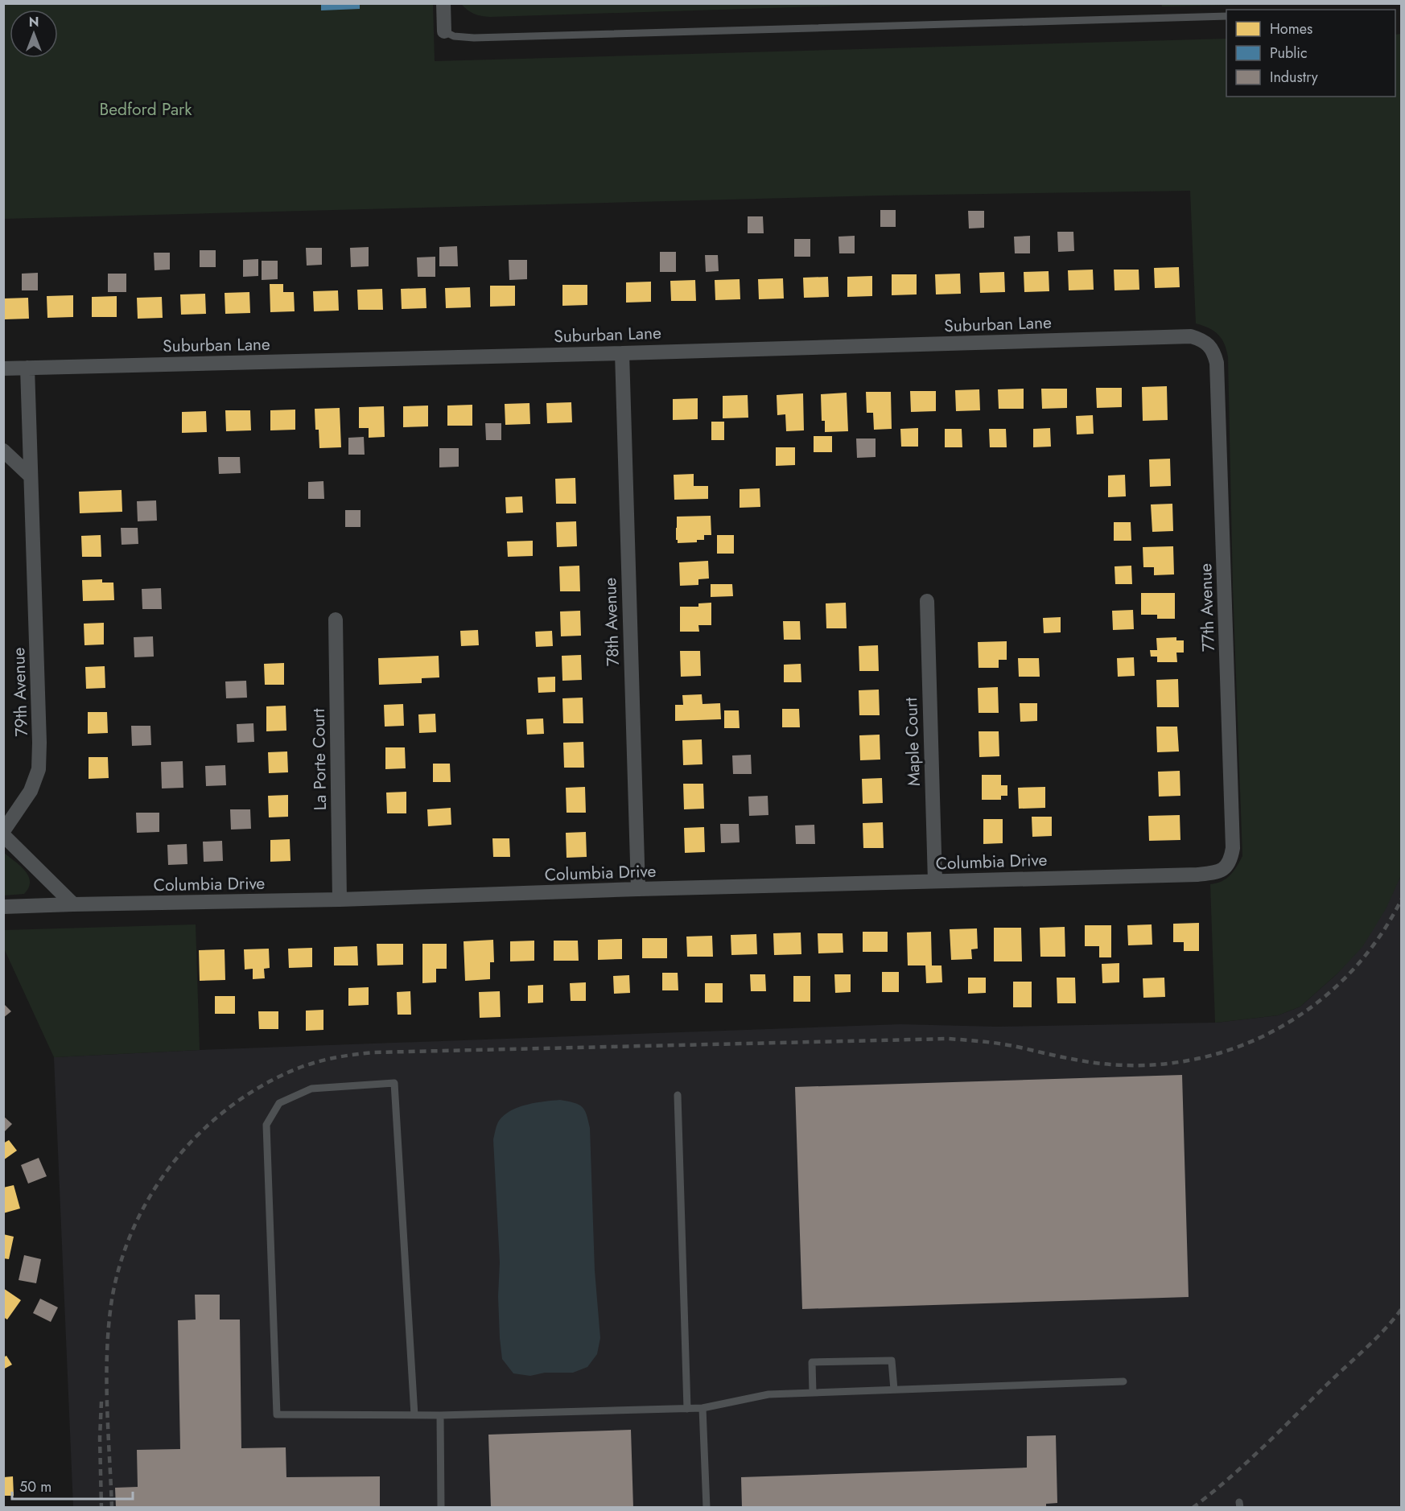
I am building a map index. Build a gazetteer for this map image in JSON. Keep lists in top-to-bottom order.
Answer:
{
  "streets": {
    "street": [
      "Suburban Lane",
      "77th Avenue",
      "78th Avenue",
      "79th Avenue",
      "Maple Court",
      "La Porte Court",
      "Columbia Drive"
    ]
  },
  "crossings": [
    ["Suburban Lane", "77th Avenue"],
    ["Suburban Lane", "78th Avenue"],
    ["Suburban Lane", "79th Avenue"],
    ["77th Avenue", "Columbia Drive"],
    ["78th Avenue", "Columbia Drive"],
    ["Maple Court", "Columbia Drive"],
    ["La Porte Court", "Columbia Drive"]
  ],
  "parks": ["Bedford Park"],
  "legend": ["Homes", "Public", "Industry"],
  "scale_bar": "50 m",
  "north": "top"
}
